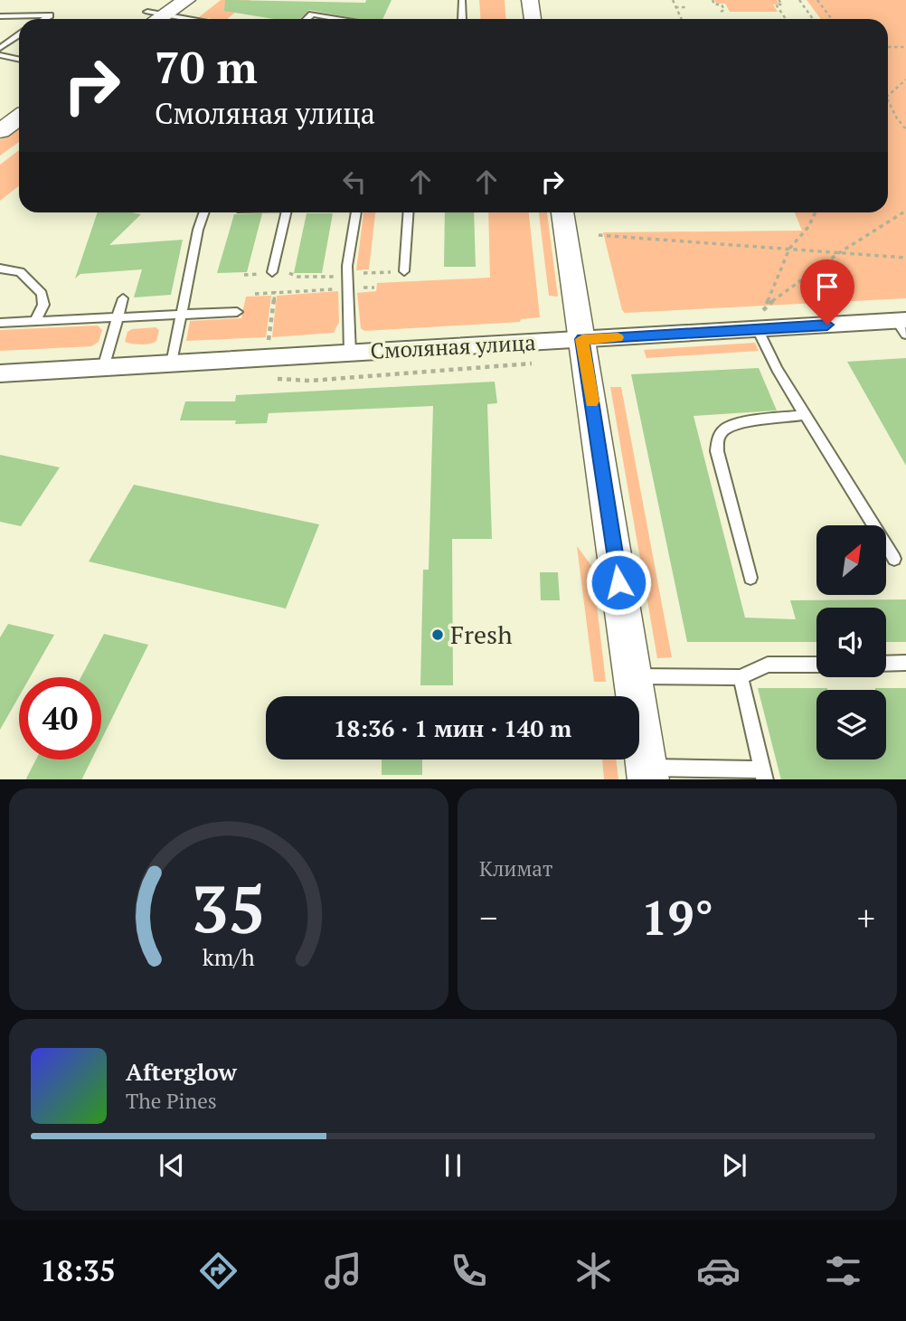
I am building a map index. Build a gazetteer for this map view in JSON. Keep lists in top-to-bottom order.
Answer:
{
  "streets": {
    "street": ["Смоляная улица"]
  },
  "places": ["Fresh"],
  "north": "top right",
  "page": {
    "turn": ["70 m", "Смоляная улица"],
    "limit": "40",
    "trip": "18:36 · 1 мин · 140 m",
    "tile": "Климат",
    "heat": ["−", "19°", "+"],
    "song": ["Afterglow", "The Pines"],
    "tabs": "18:35",
    "gauge": ["35", "km/h"]
  }
}
